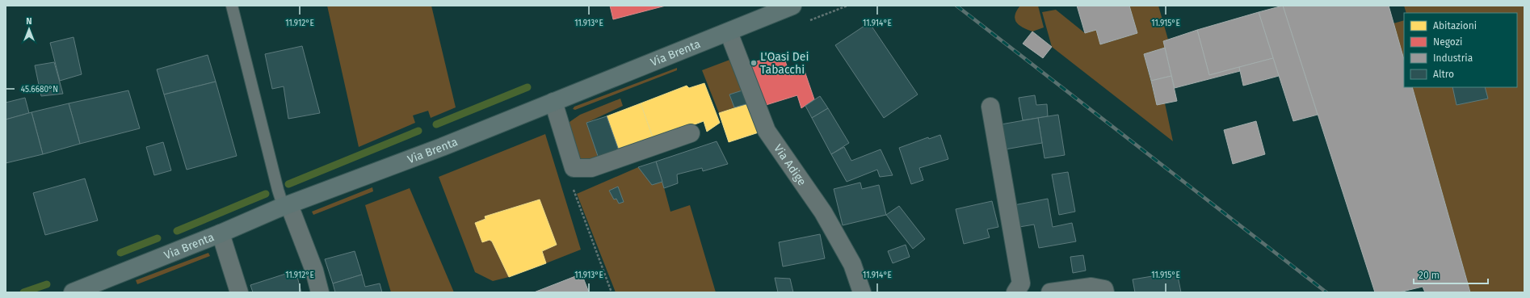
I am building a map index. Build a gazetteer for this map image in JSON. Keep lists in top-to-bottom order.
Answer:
{
  "streets": {
    "street": ["Via Brenta", "Via Adige"]
  },
  "crossings": [
    ["Via Brenta", "Via Adige"]
  ],
  "places": ["L'Oasi Dei Tabacchi"],
  "legend": [
    "Abitazioni",
    "Negozi",
    "Industria",
    "Altro"
  ],
  "scale_bar": "20 m",
  "north": "top",
  "coordinates": [
    "11.912°E",
    "11.913°E",
    "11.914°E",
    "11.915°E",
    "45.6680°N"
  ]
}
